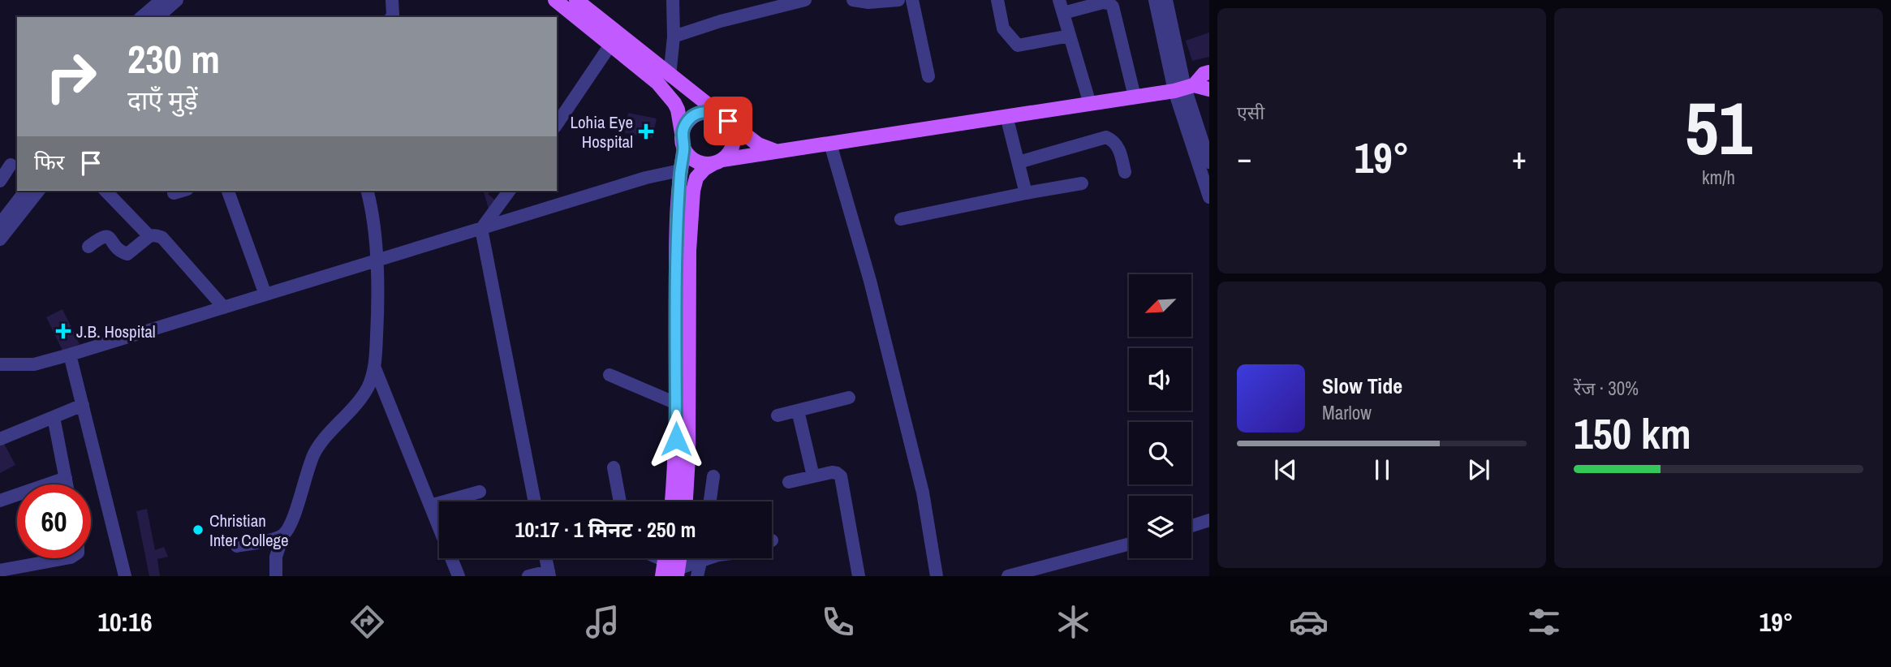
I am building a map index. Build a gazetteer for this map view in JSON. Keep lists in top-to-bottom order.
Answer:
{
  "places": {
    "health": ["Lohia Eye Hospital", "J.B. Hospital"],
    "other": ["Christian Inter College"]
  },
  "north": "bottom left",
  "page": {
    "tile": [
      "एसी",
      ["51", "km/h"],
      ["रेंज · 30%", "150 km"]
    ],
    "turn": ["230 m", "दाएँ मुड़ें"],
    "heat": ["−", "19°", "+"],
    "then": "फिर",
    "song": ["Slow Tide", "Marlow"],
    "limit": "60",
    "trip": "10:17 · 1 मिनट · 250 m",
    "tabs": ["10:16", "19°"]
  }
}
